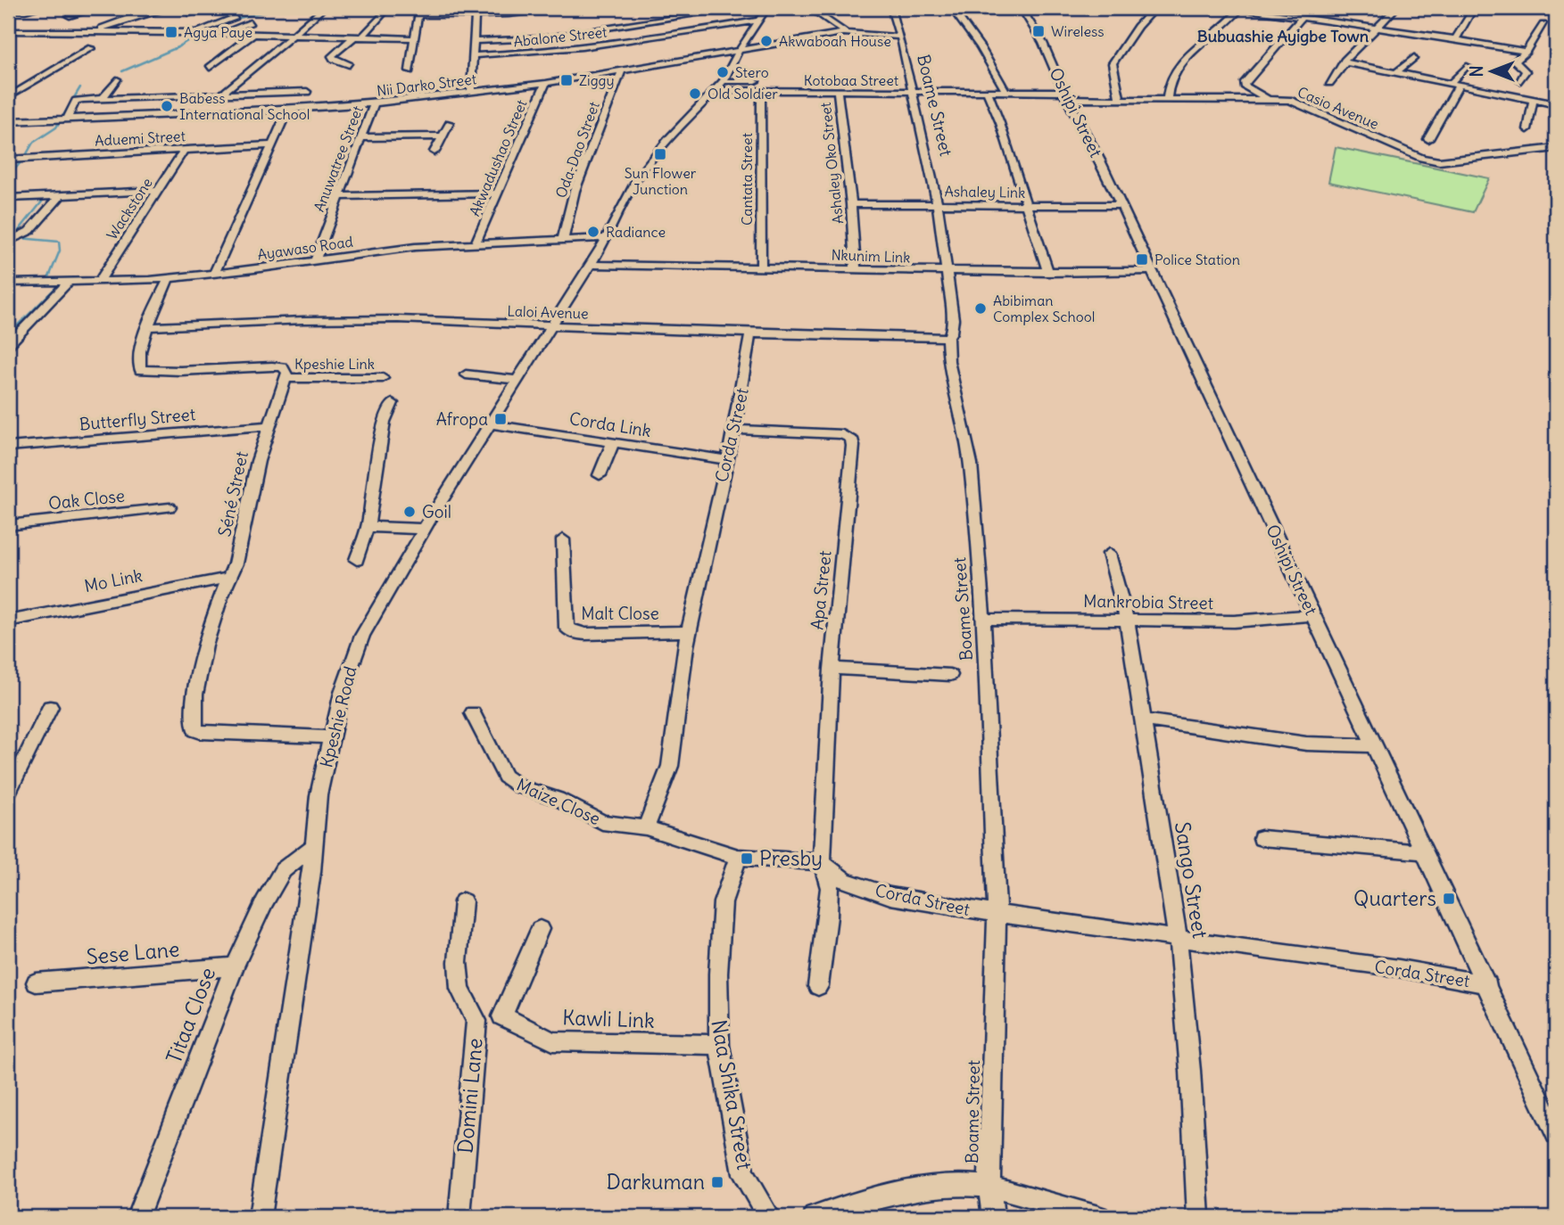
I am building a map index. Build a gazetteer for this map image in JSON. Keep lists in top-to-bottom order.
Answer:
{
  "streets": {
    "street": [
      "Abalone Street",
      "Kotobaa Street",
      "Nii Darko Street",
      "Boame Street",
      "Casio Avenue",
      "Oshipi Street",
      "Aduemi Street",
      "Oda-Dao Street",
      "Akwadushao Street",
      "Anuwatree Street",
      "Ashaley Oko Street",
      "Cantata Street",
      "Ashaley Link",
      "Wackstone",
      "Ayawaso Road",
      "Nkunim Link",
      "Laloi Avenue",
      "Kpeshie Link",
      "Butterfly Street",
      "Corda Link",
      "Corda Street",
      "Séné Street",
      "Oak Close",
      "Mo Link",
      "Apa Street",
      "Mankrobia Street",
      "Malt Close",
      "Kpeshie Road",
      "Maize Close",
      "Sango Street",
      "Sese Lane",
      "Titaa Close",
      "Kawli Link",
      "Naa Shika Street",
      "Domini Lane"
    ]
  },
  "crossings": [
    ["Abalone Street", "Kpeshie Road"],
    ["Kotobaa Street", "Boame Street"],
    ["Kotobaa Street", "Casio Avenue"],
    ["Kotobaa Street", "Oshipi Street"],
    ["Kotobaa Street", "Ashaley Oko Street"],
    ["Kotobaa Street", "Cantata Street"],
    ["Kotobaa Street", "Kpeshie Road"],
    ["Nii Darko Street", "Oda-Dao Street"],
    ["Nii Darko Street", "Akwadushao Street"],
    ["Nii Darko Street", "Anuwatree Street"],
    ["Nii Darko Street", "Kpeshie Road"],
    ["Boame Street", "Ashaley Link"],
    ["Boame Street", "Nkunim Link"],
    ["Boame Street", "Laloi Avenue"],
    ["Boame Street", "Corda Street"],
    ["Boame Street", "Mankrobia Street"],
    ["Casio Avenue", "Oshipi Street"],
    ["Oshipi Street", "Ashaley Link"],
    ["Oshipi Street", "Nkunim Link"],
    ["Oshipi Street", "Corda Street"],
    ["Oshipi Street", "Mankrobia Street"],
    ["Aduemi Street", "Wackstone"],
    ["Oda-Dao Street", "Ayawaso Road"],
    ["Akwadushao Street", "Ayawaso Road"],
    ["Anuwatree Street", "Ayawaso Road"],
    ["Ashaley Oko Street", "Ashaley Link"],
    ["Ashaley Oko Street", "Nkunim Link"],
    ["Cantata Street", "Nkunim Link"],
    ["Wackstone", "Ayawaso Road"],
    ["Ayawaso Road", "Kpeshie Road"],
    ["Nkunim Link", "Kpeshie Road"],
    ["Laloi Avenue", "Corda Street"],
    ["Laloi Avenue", "Kpeshie Road"],
    ["Kpeshie Link", "Séné Street"],
    ["Butterfly Street", "Séné Street"],
    ["Corda Link", "Corda Street"],
    ["Corda Link", "Kpeshie Road"],
    ["Corda Street", "Apa Street"],
    ["Corda Street", "Malt Close"],
    ["Corda Street", "Maize Close"],
    ["Corda Street", "Sango Street"],
    ["Séné Street", "Mo Link"],
    ["Séné Street", "Kpeshie Road"],
    ["Mankrobia Street", "Sango Street"],
    ["Kpeshie Road", "Titaa Close"],
    ["Sese Lane", "Titaa Close"],
    ["Kawli Link", "Naa Shika Street"],
    ["Kawli Link", "Domini Lane"]
  ],
  "districts": ["Bubuashie Ayigbe Town"],
  "places": {
    "transit": [
      "Wireless",
      "Agya Paye",
      "Ziggy",
      "Sun Flower Junction",
      "Police Station",
      "Afropa",
      "Presby",
      "Quarters",
      "Darkuman"
    ],
    "other": [
      "Akwaboah House",
      "Stero",
      "Old Soldier",
      "Babess International School",
      "Radiance",
      "Abibiman Complex School",
      "Goil"
    ]
  },
  "north": "left"
}
